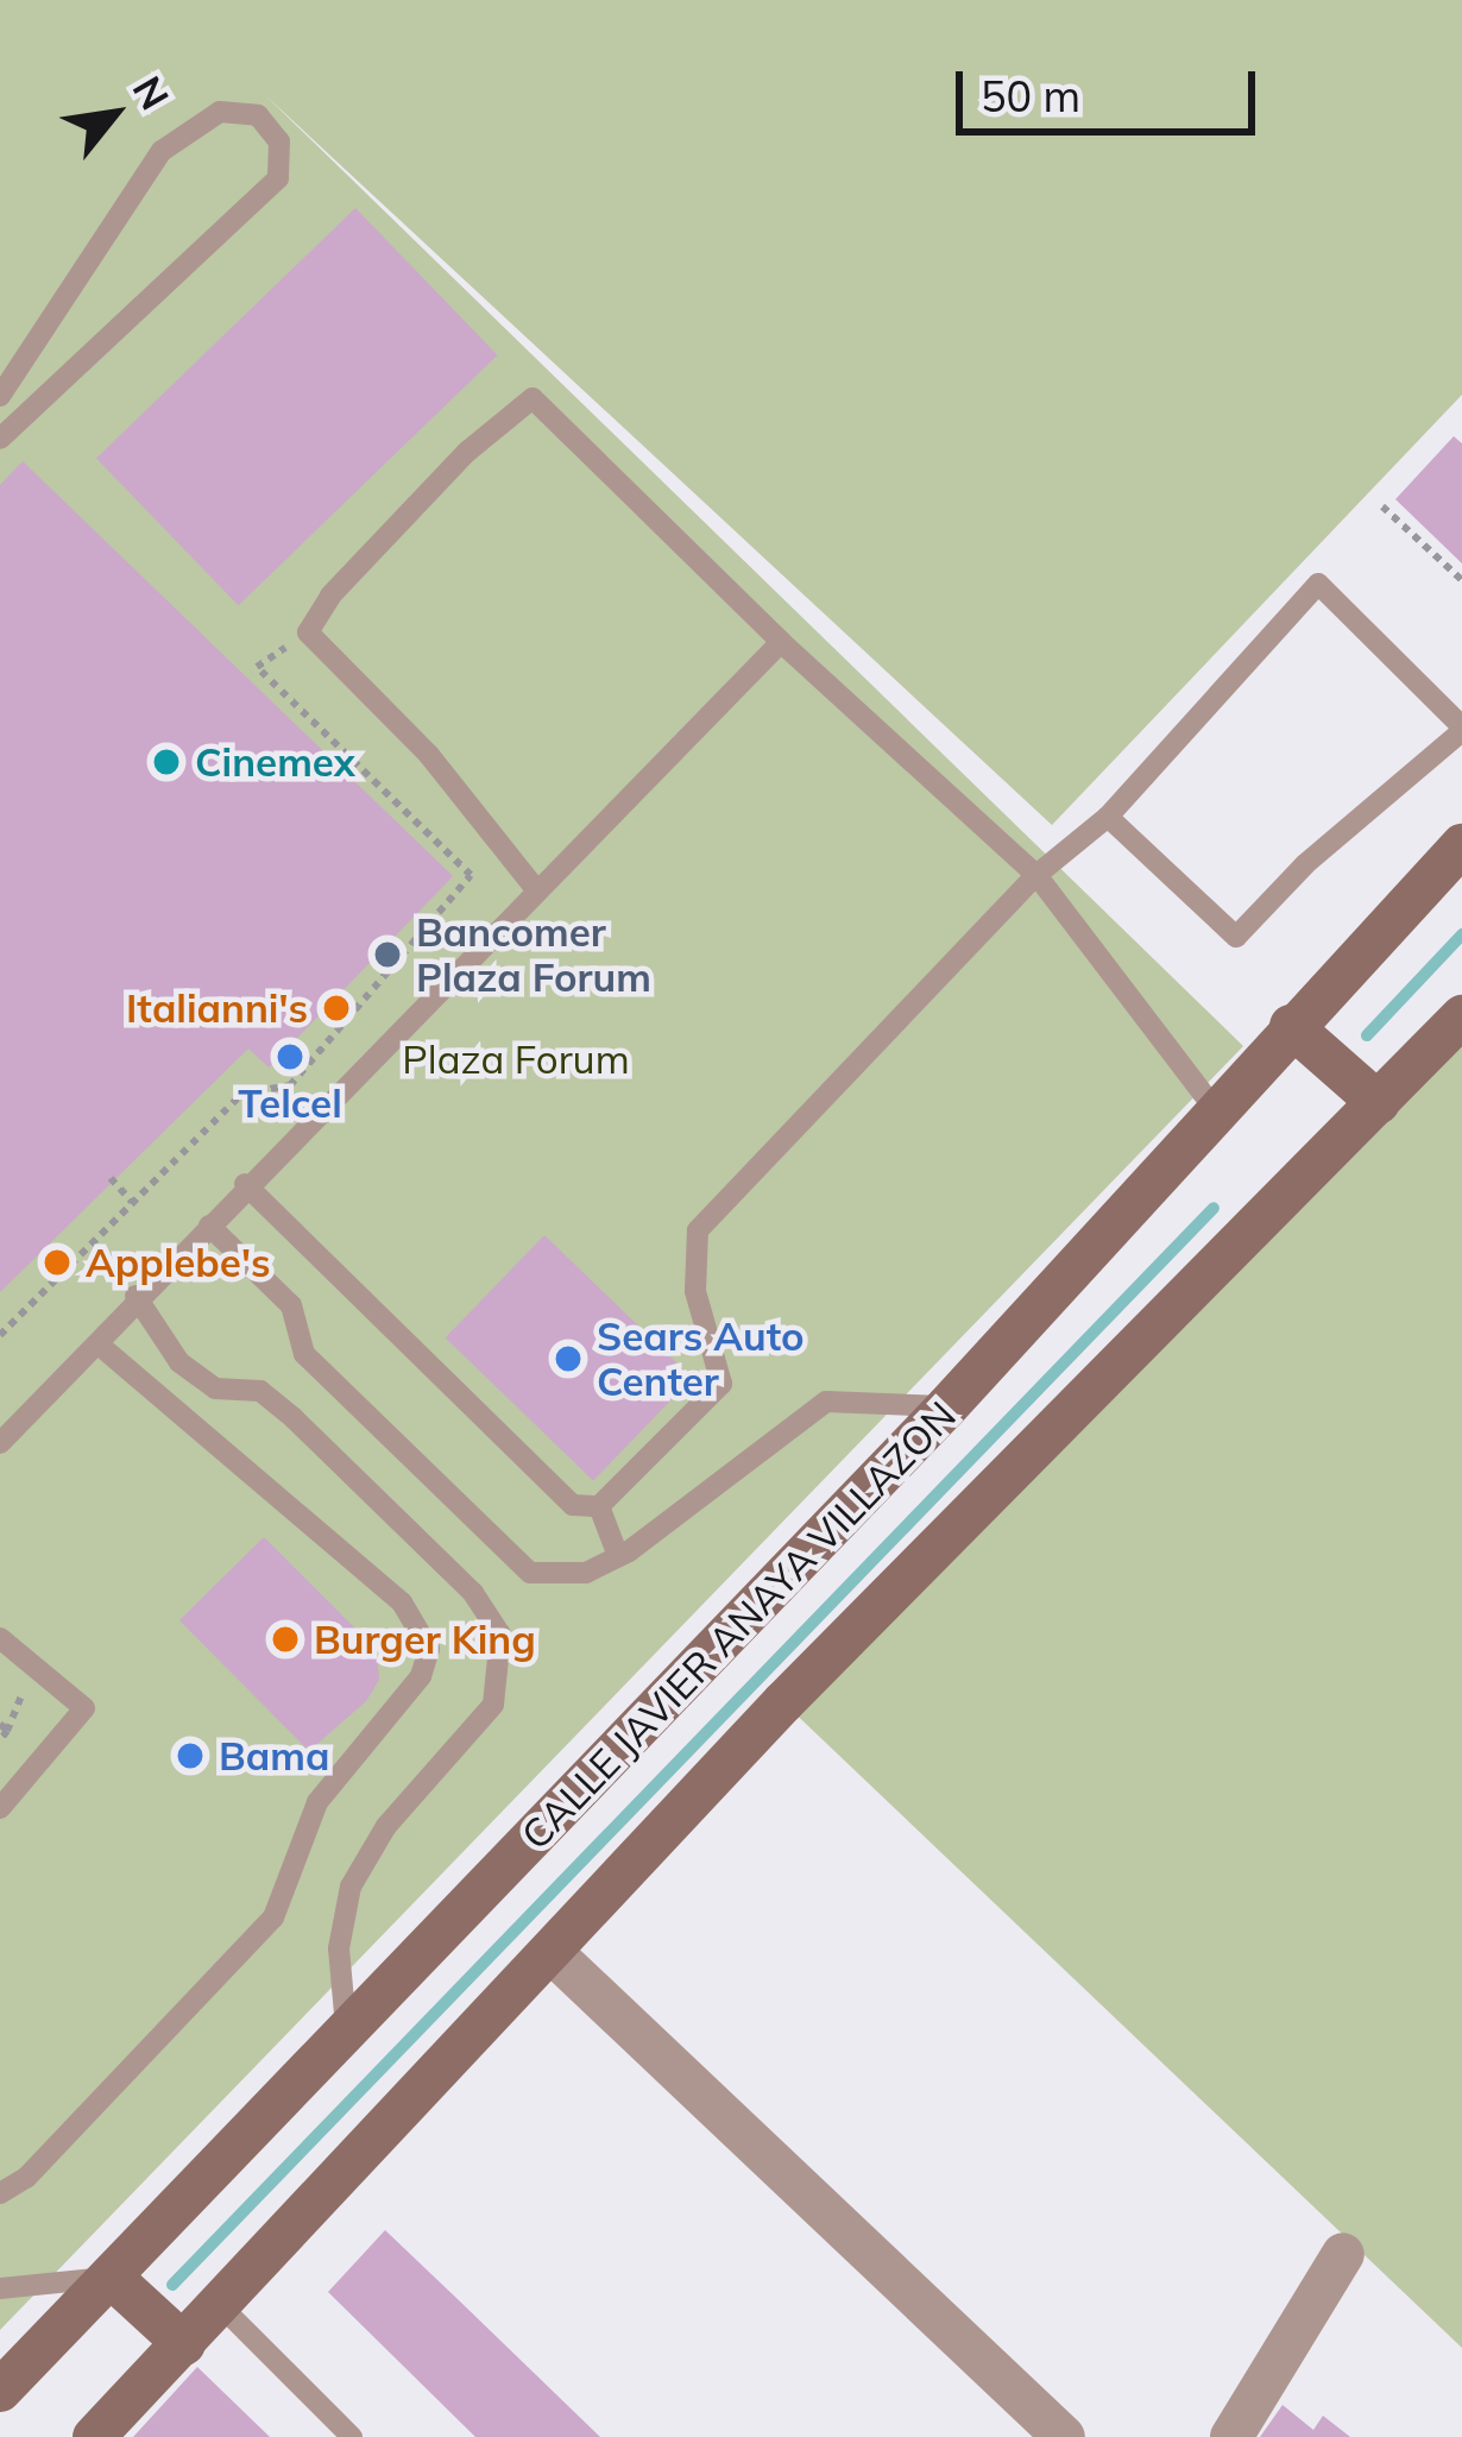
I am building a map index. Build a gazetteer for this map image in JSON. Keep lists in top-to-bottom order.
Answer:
{
  "streets": {
    "street": ["CALLE JAVIER ANAYA VILLAZON"]
  },
  "parks": ["Plaza Forum"],
  "places": [
    "Cinemex",
    "Bancomer Plaza Forum",
    "Italianni's",
    "Telcel",
    "Applebe's",
    "Sears Auto Center",
    "Burger King",
    "Bama"
  ],
  "scale_bar": "50 m",
  "north": "top right"
}
